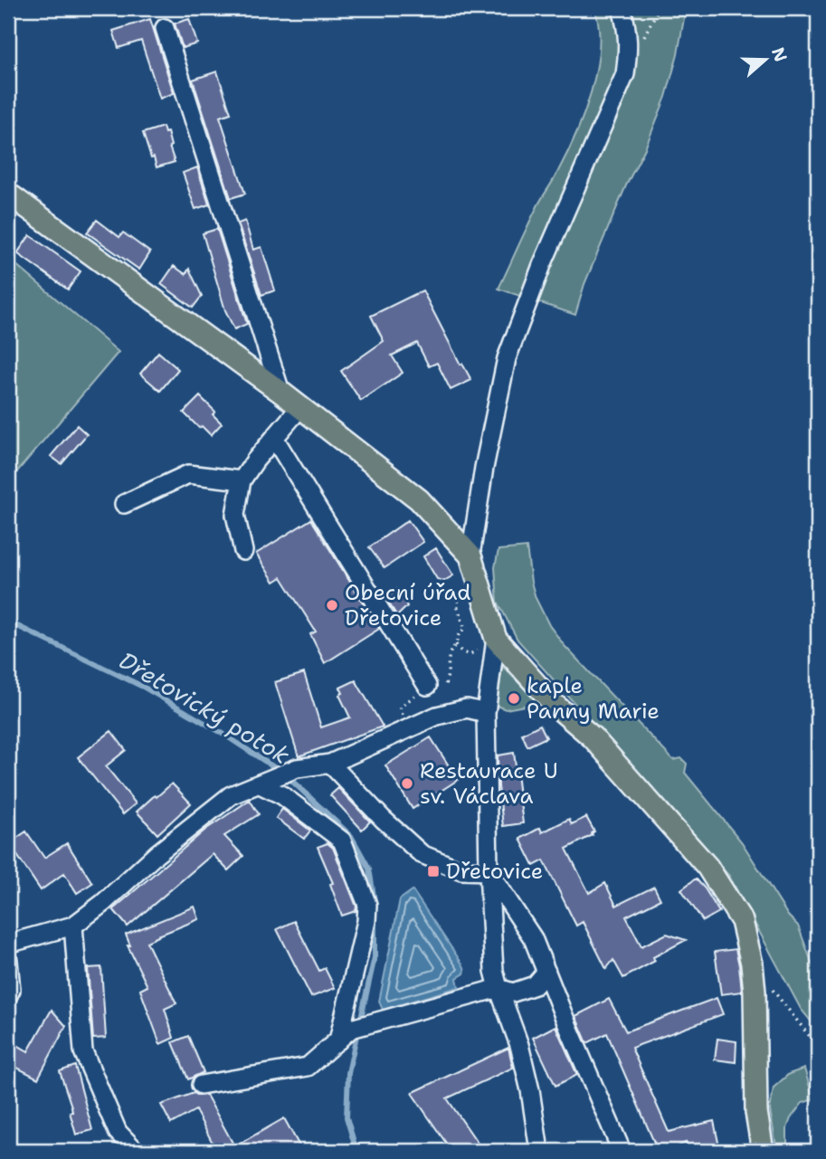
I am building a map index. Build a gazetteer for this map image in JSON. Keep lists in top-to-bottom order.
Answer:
{
  "water": ["Dřetovický potok"],
  "places": {
    "other": ["Obecní úřad Dřetovice", "kaple Panny Marie", "Restaurace U sv. Václava"],
    "transit": ["Dřetovice"]
  },
  "north": "right"
}
